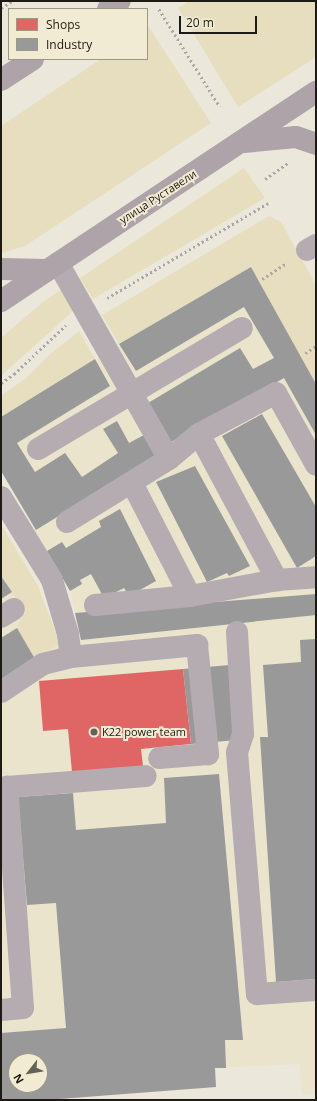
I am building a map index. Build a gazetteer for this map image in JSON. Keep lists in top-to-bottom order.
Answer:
{
  "streets": {
    "main road": ["улица Руставели"]
  },
  "places": ["K22 power team"],
  "legend": ["Shops", "Industry"],
  "scale_bar": "20 m",
  "north": "bottom left"
}
